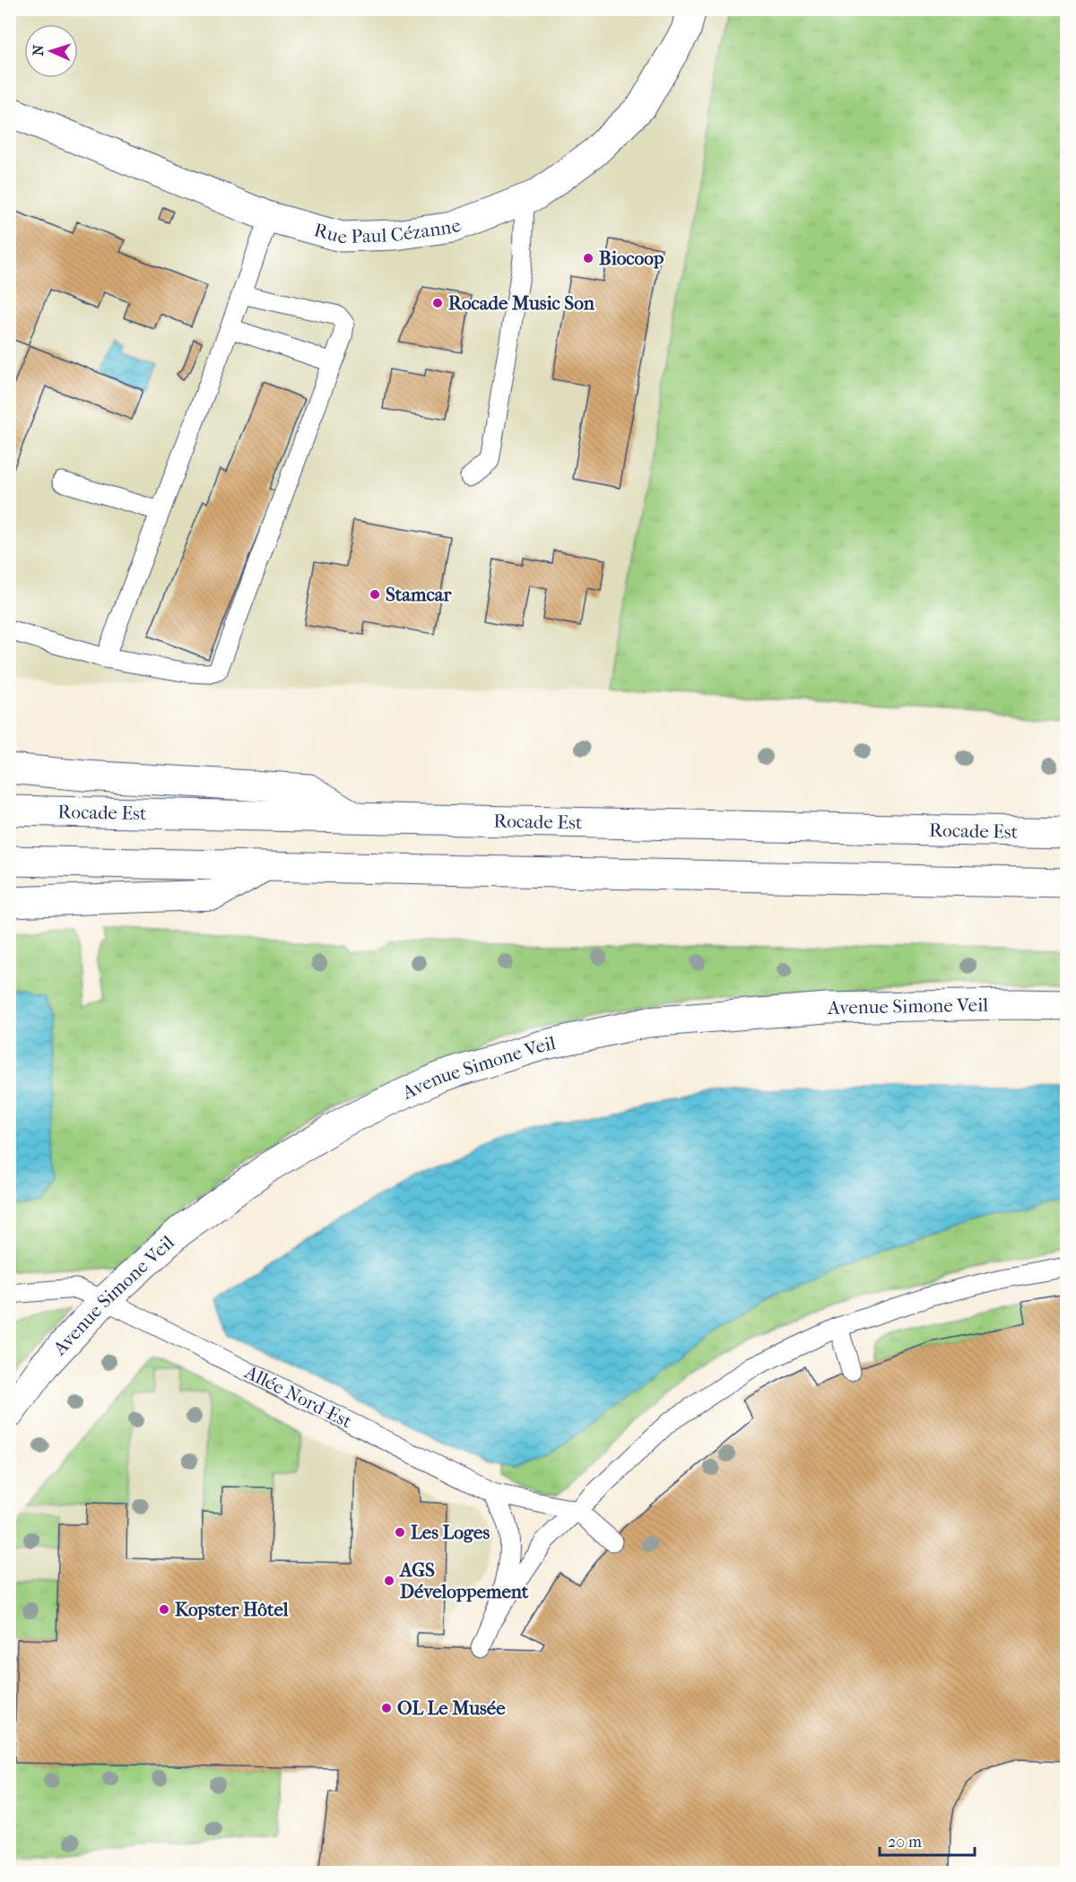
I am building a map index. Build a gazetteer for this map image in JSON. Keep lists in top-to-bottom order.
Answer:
{
  "streets": {
    "main road": ["Rue Paul Cézanne", "Rocade Est", "Avenue Simone Veil"],
    "lane": ["Allée Nord-Est"]
  },
  "crossings": [
    ["Avenue Simone Veil", "Allée Nord-Est"]
  ],
  "places": [
    "Biocoop",
    "Rocade Music Son",
    "Stamcar",
    "Les Loges",
    "AGS Développement",
    "Kopster Hôtel",
    "OL Le Musée"
  ],
  "scale_bar": "20 m",
  "north": "left"
}
